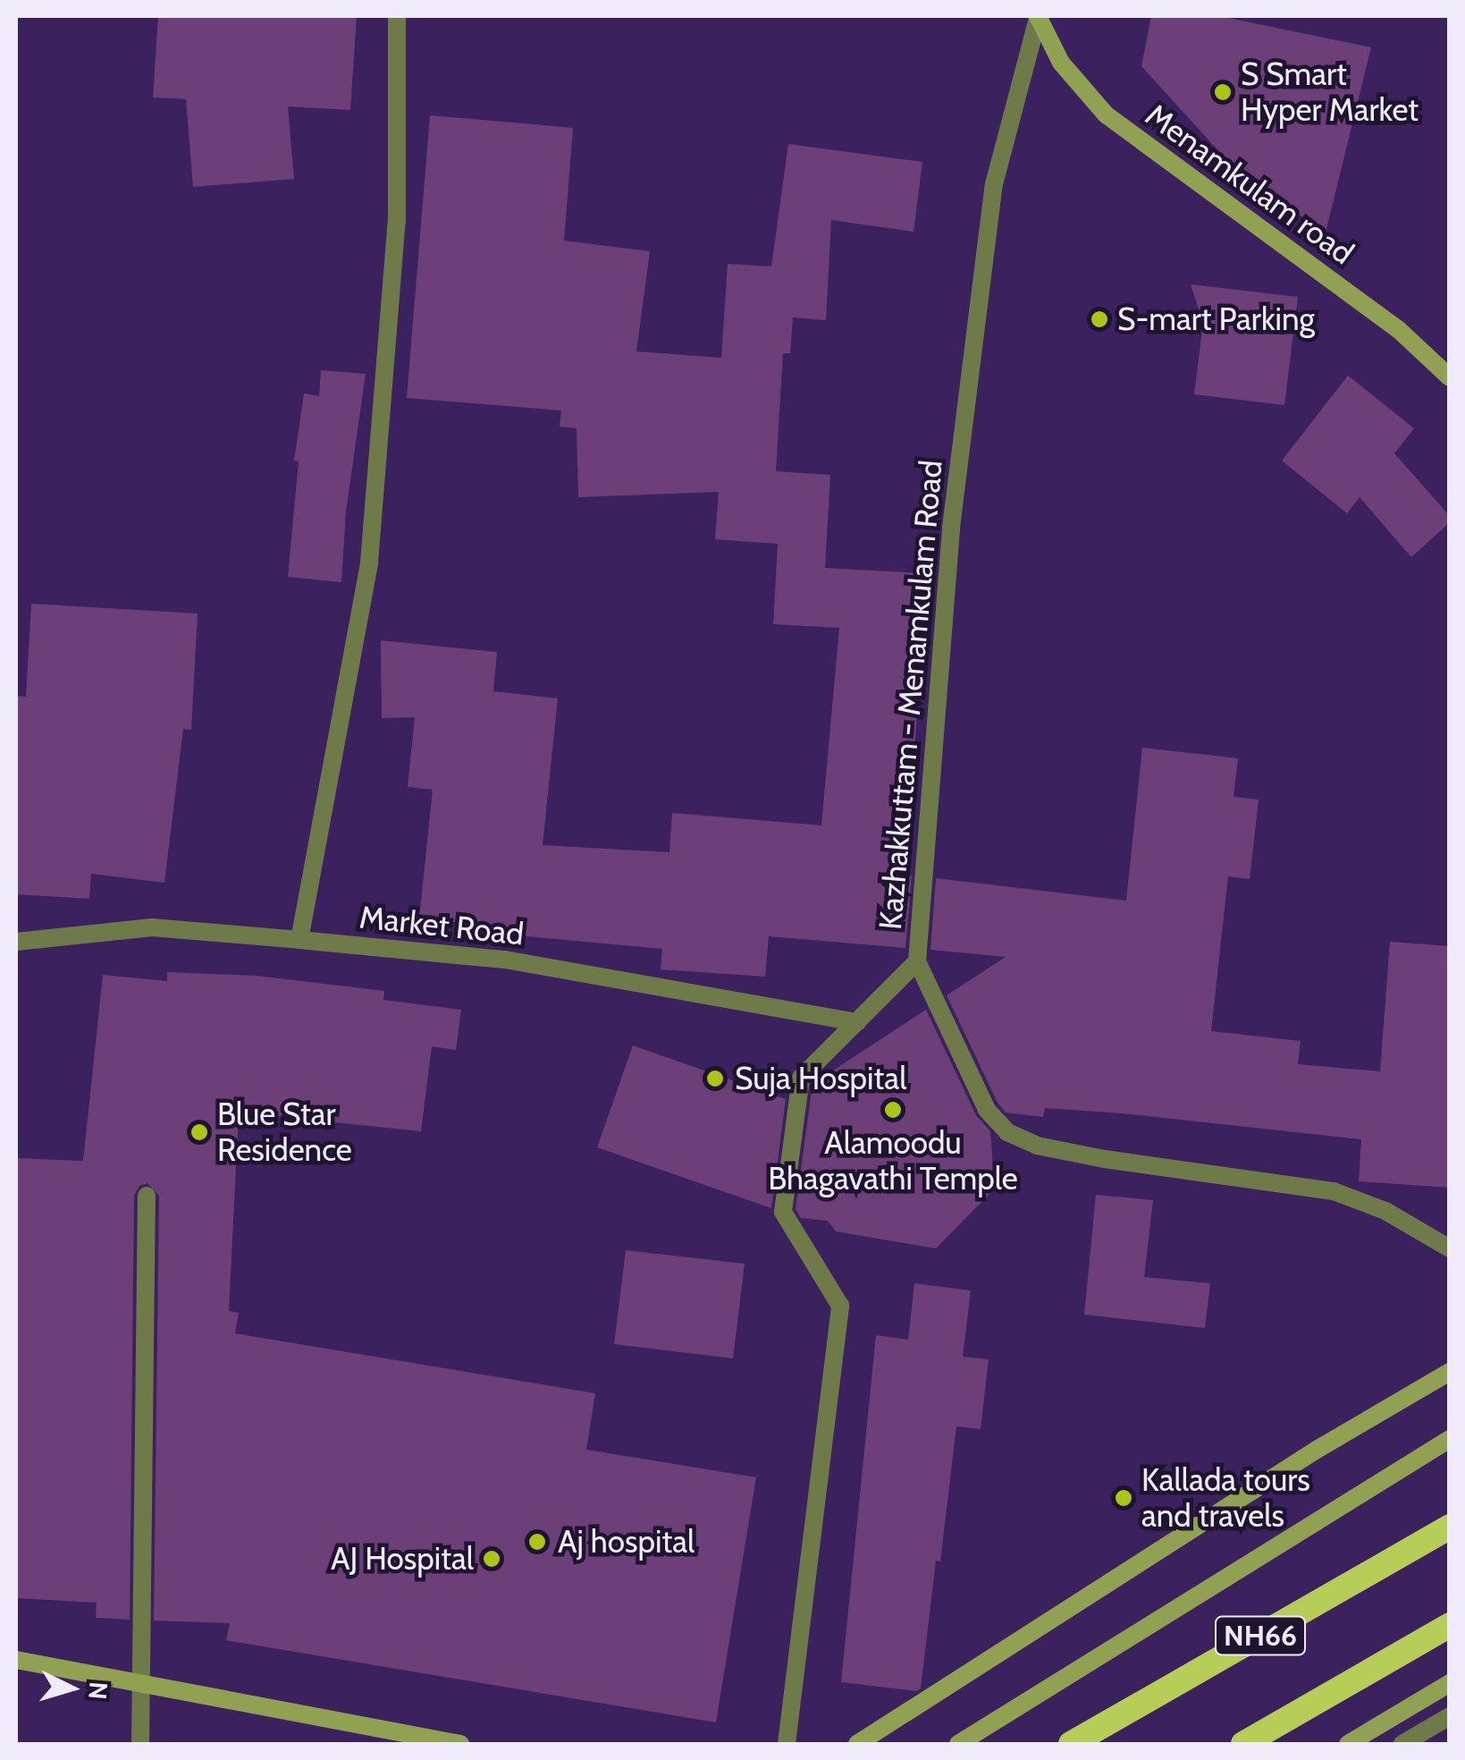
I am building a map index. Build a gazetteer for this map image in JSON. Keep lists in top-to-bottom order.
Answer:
{
  "streets": {
    "highway": ["NH66"],
    "main road": ["Menamkulam road"],
    "street": ["Kazhakkuttam - Menamkulam Road", "Market Road"]
  },
  "crossings": [
    ["Menamkulam road", "Kazhakkuttam - Menamkulam Road"],
    ["Kazhakkuttam - Menamkulam Road", "Market Road"]
  ],
  "places": [
    "S Smart Hyper Market",
    "S-mart Parking",
    "Suja Hospital",
    "Alamoodu Bhagavathi Temple",
    "Blue Star Residence",
    "Kallada tours and travels",
    "Aj hospital",
    "AJ Hospital"
  ],
  "north": "right"
}
